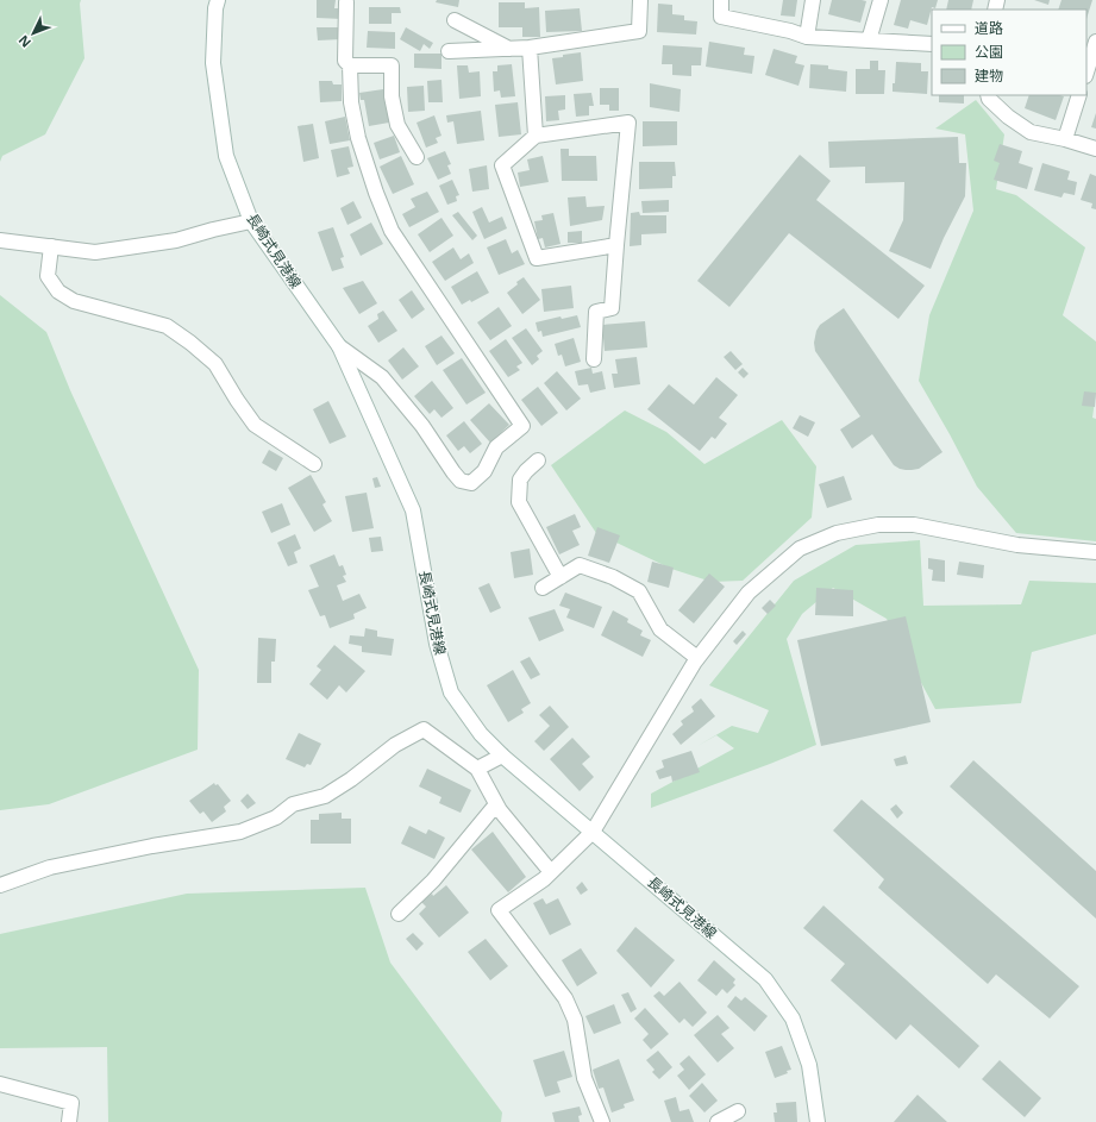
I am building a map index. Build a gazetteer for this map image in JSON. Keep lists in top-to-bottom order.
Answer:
{
  "streets": {
    "street": ["長崎式見港線"]
  },
  "legend": ["道路", "公園", "建物"],
  "north": "bottom left"
}
